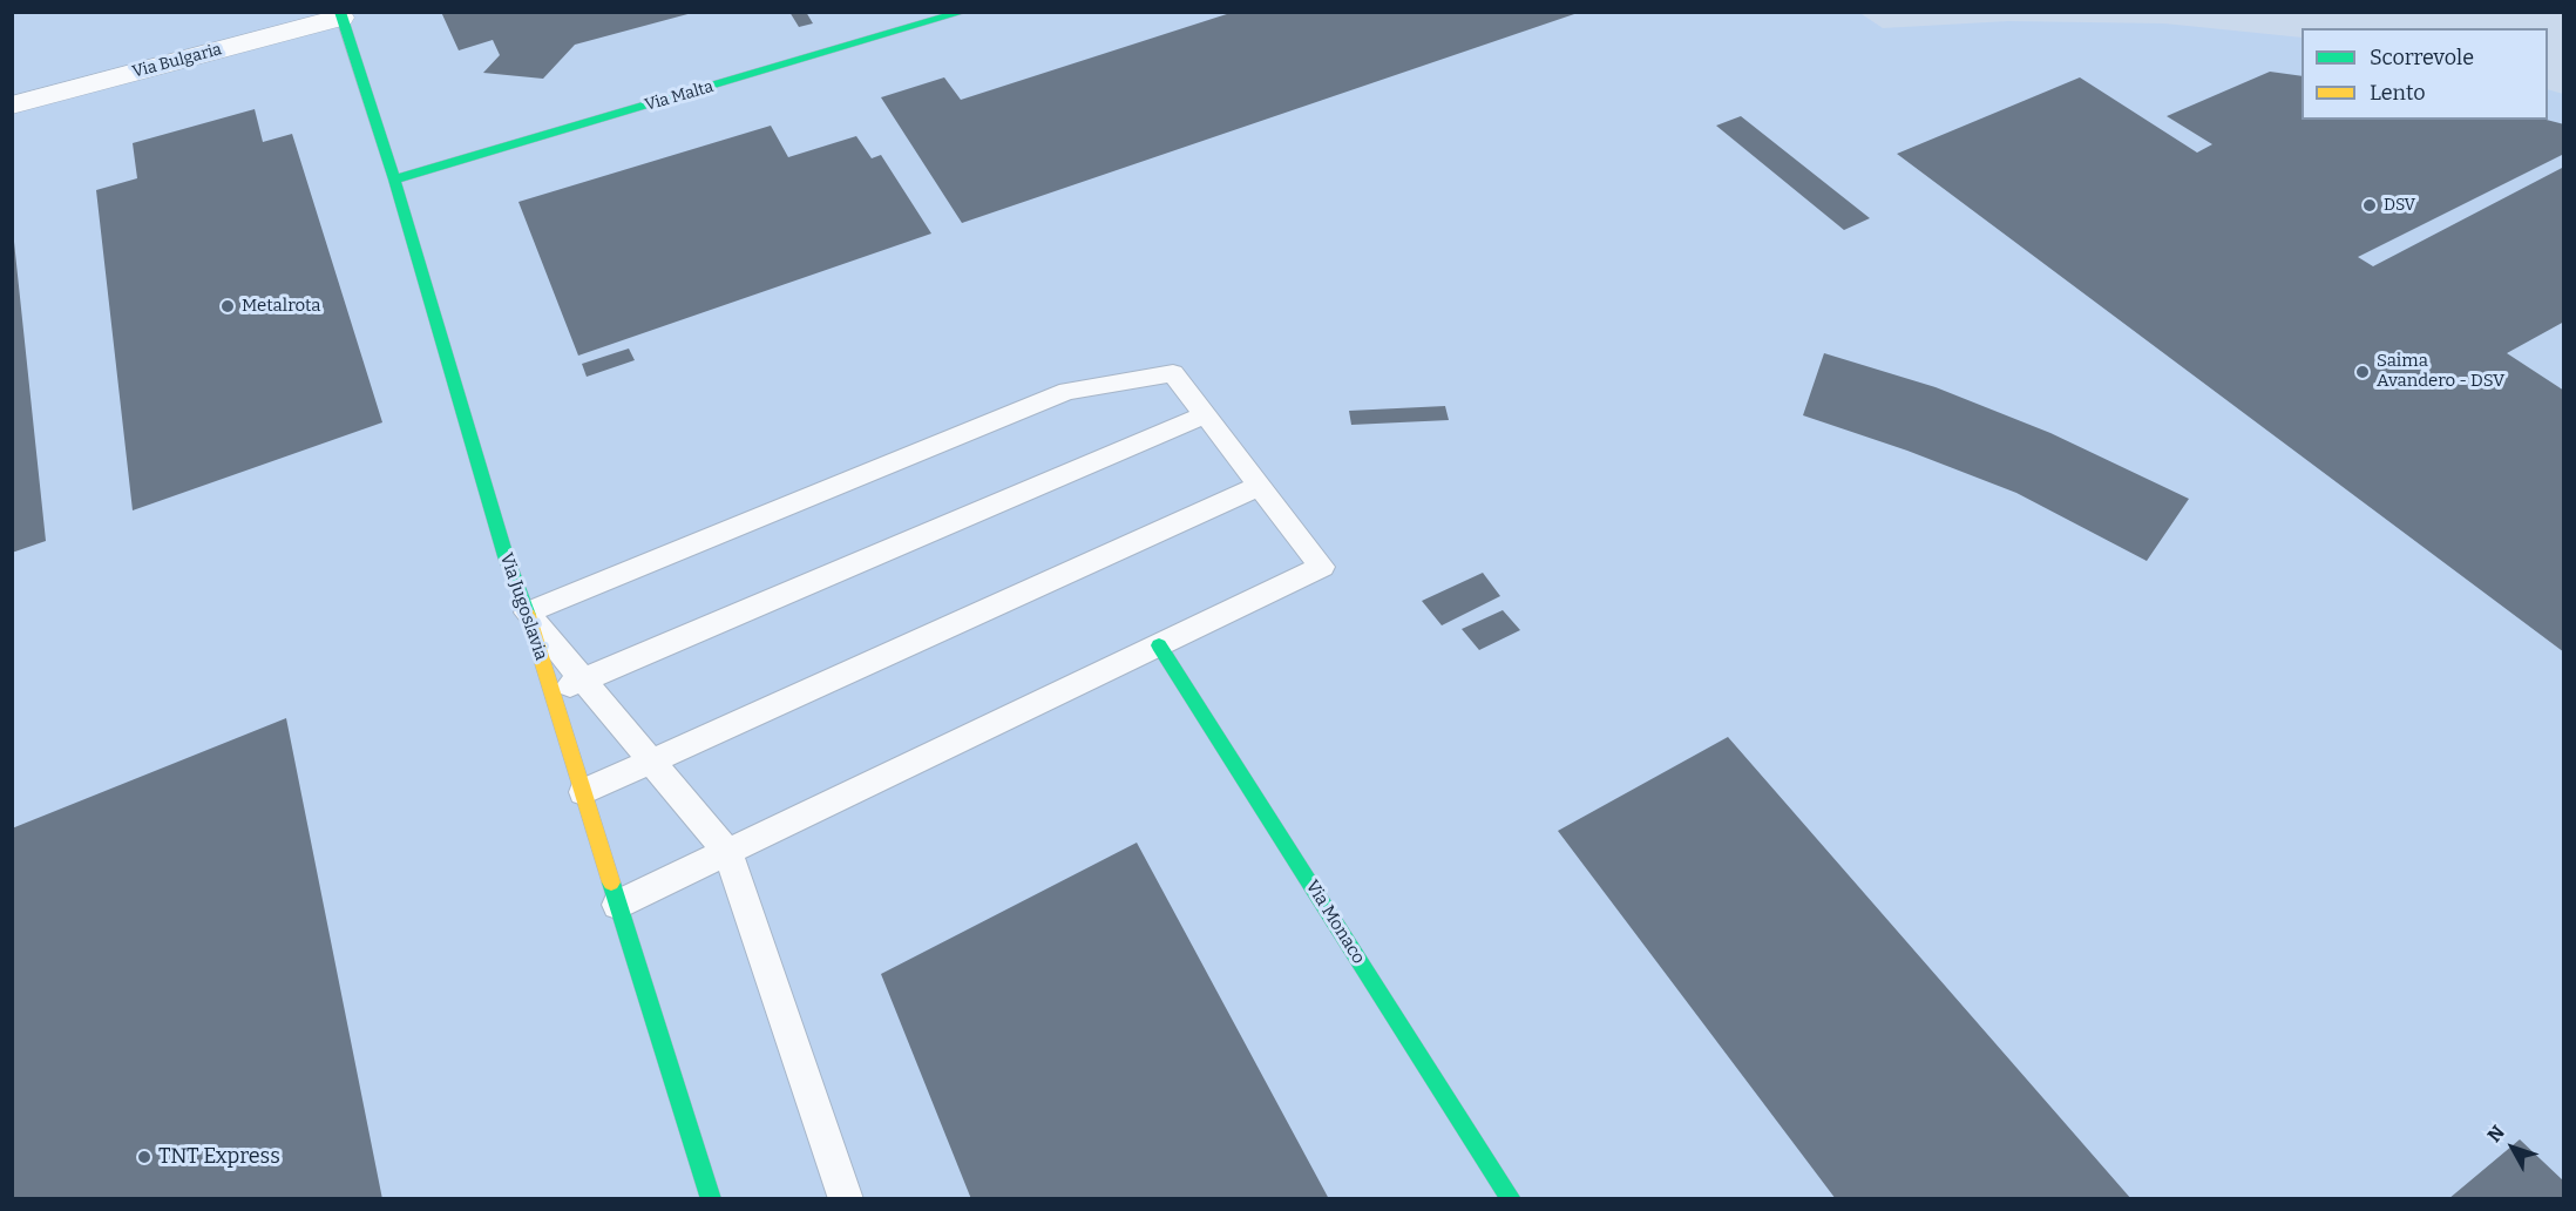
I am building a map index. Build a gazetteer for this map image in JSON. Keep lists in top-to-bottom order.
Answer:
{
  "streets": {
    "street": [
      "Via Bulgaria",
      "Via Malta",
      "Via Jugoslavia",
      "Via Monaco"
    ]
  },
  "crossings": [
    ["Via Bulgaria", "Via Jugoslavia"],
    ["Via Malta", "Via Jugoslavia"]
  ],
  "places": [
    "DSV",
    "Metalrota",
    "Saima Avandero - DSV",
    "TNT Express"
  ],
  "legend": ["Scorrevole", "Lento"],
  "north": "top left"
}
